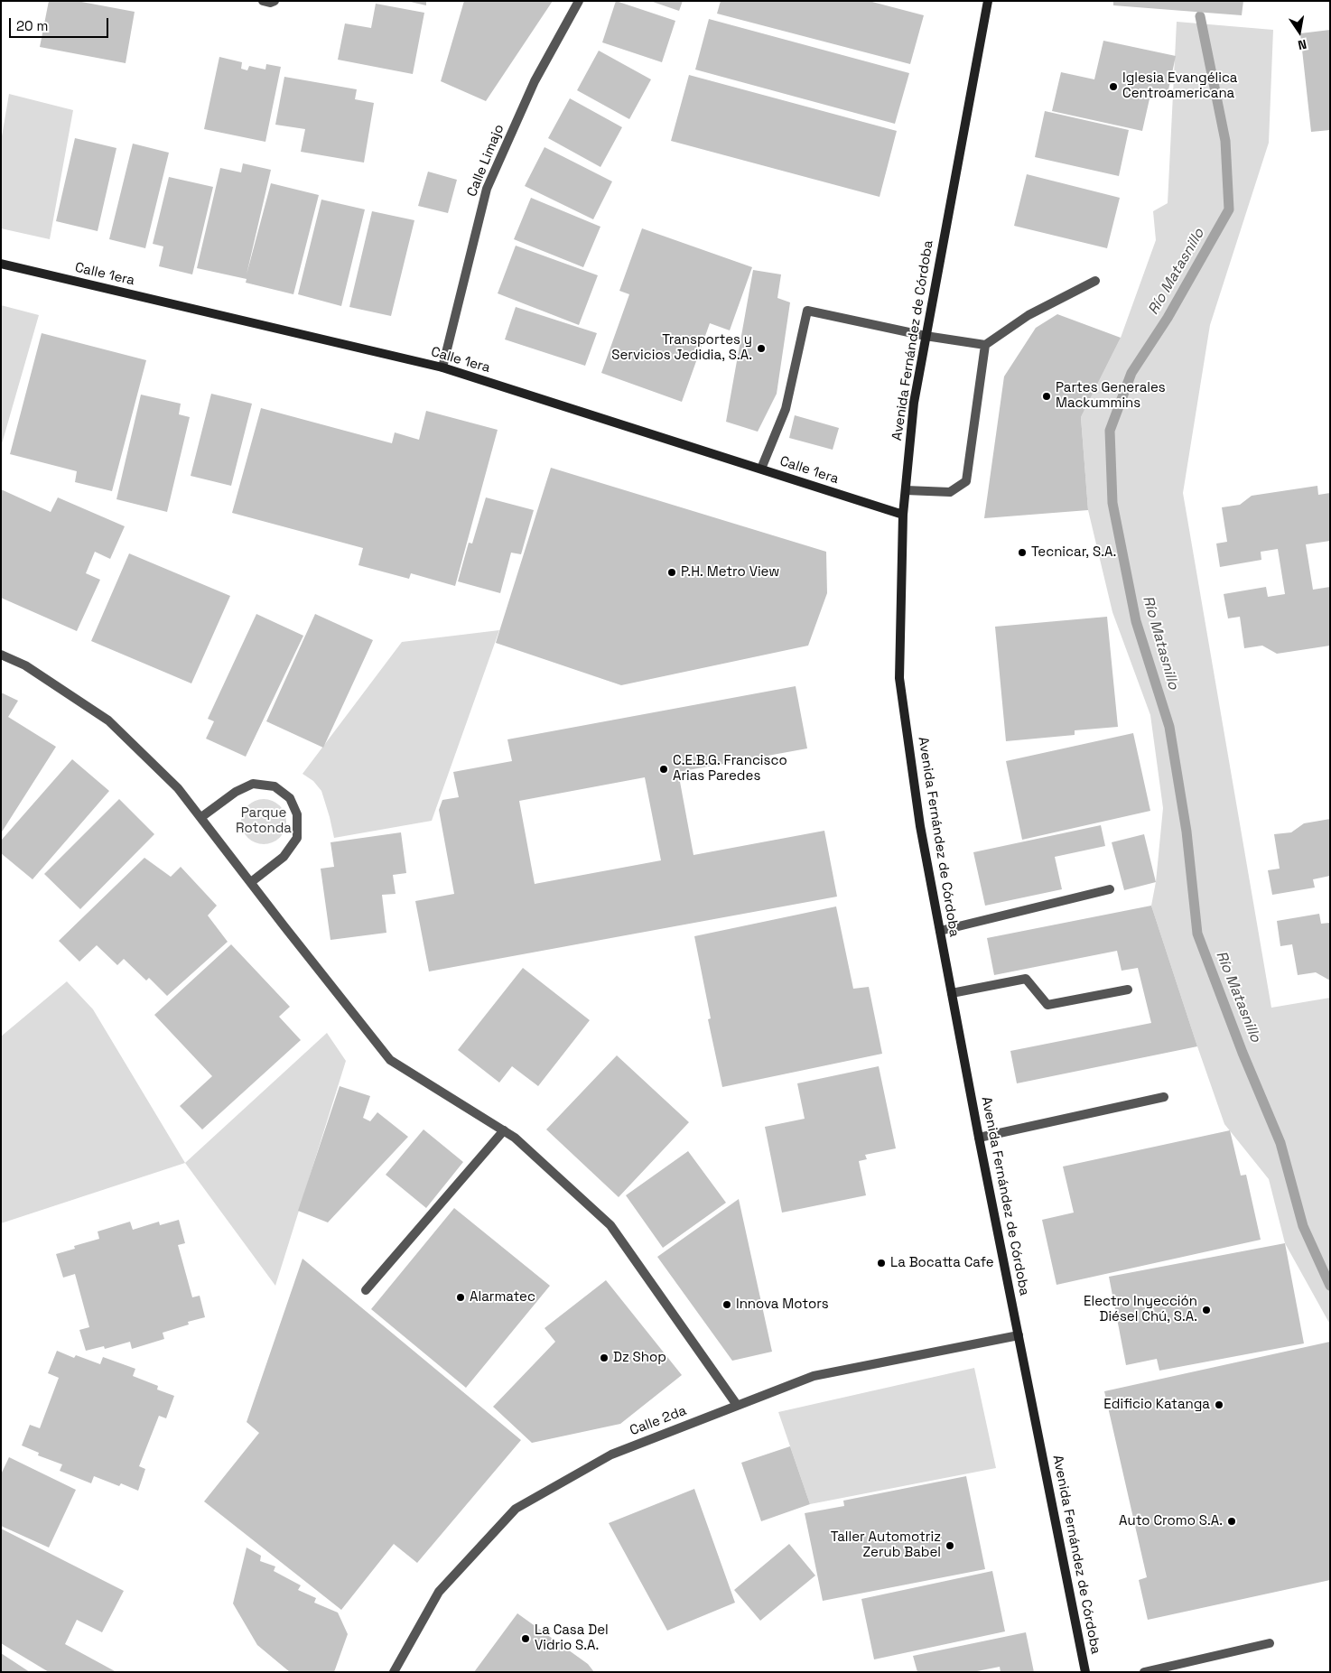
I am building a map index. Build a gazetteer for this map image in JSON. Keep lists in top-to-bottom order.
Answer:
{
  "streets": {
    "main road": ["Calle 1era", "Avenida Fernández de Córdoba"],
    "street": ["Calle Limajo", "Calle 2da"]
  },
  "crossings": [
    ["Calle Limajo", "Calle 1era"],
    ["Calle 1era", "Avenida Fernández de Córdoba"],
    ["Avenida Fernández de Córdoba", "Calle 2da"]
  ],
  "water": ["Río Matasnillo"],
  "parks": ["Parque Rotonda"],
  "places": [
    "Iglesia Evangélica Centroamericana",
    "Transportes y Servicios Jedidia, S.A.",
    "Partes Generales Mackummins",
    "Tecnicar, S.A.",
    "P.H. Metro View",
    "C.E.B.G. Francisco Arias Paredes",
    "La Bocatta Cafe",
    "Alarmatec",
    "Innova Motors",
    "Electro Inyección Diésel Chú, S.A.",
    "Dz Shop",
    "Edificio Katanga",
    "Auto Cromo S.A.",
    "Taller Automotriz Zerub Babel",
    "La Casa Del Vidrio S.A."
  ],
  "scale_bar": "20 m",
  "north": "bottom"
}
